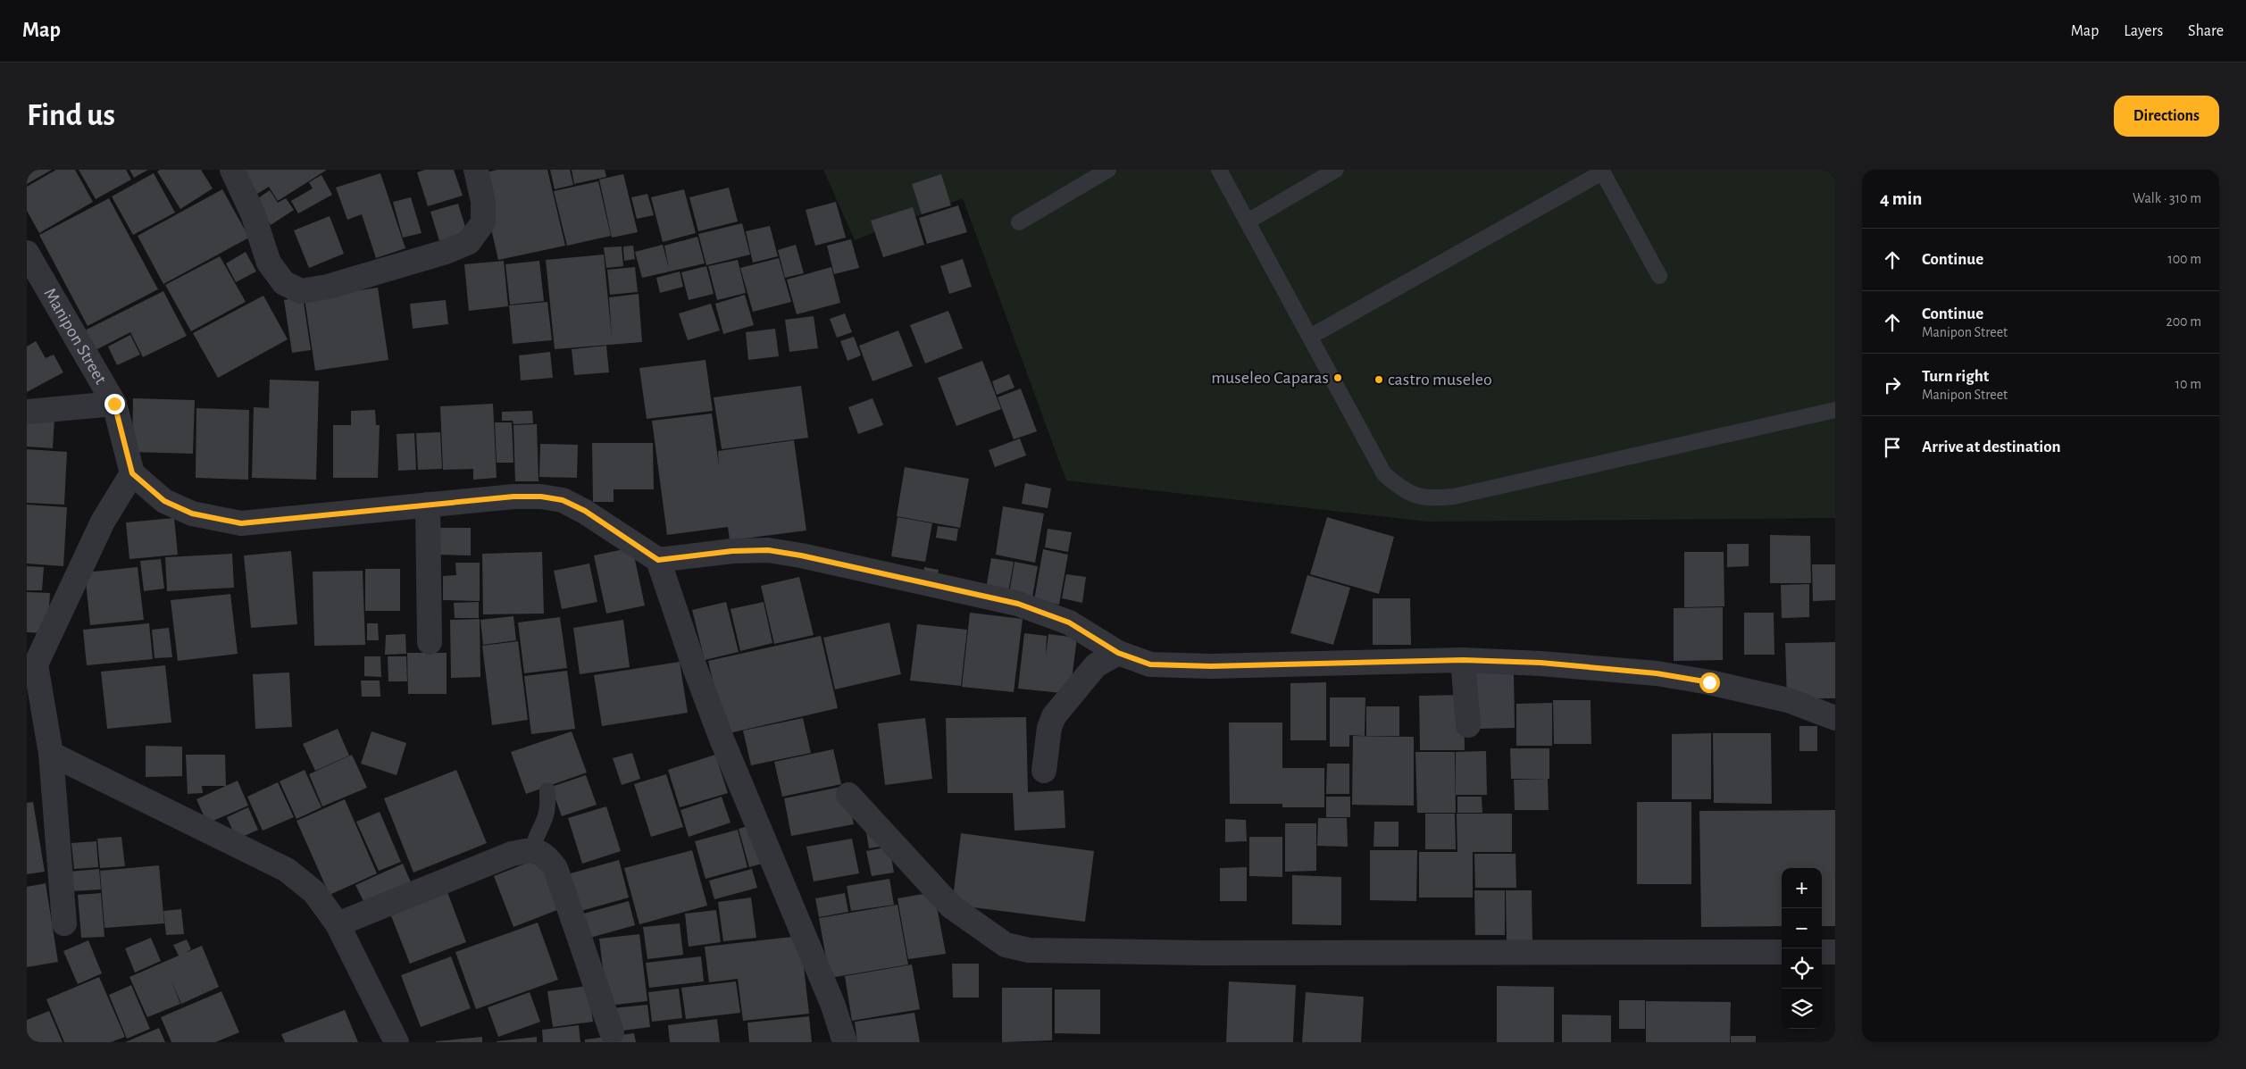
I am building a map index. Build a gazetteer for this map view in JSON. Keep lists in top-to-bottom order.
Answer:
{
  "streets": {
    "street": ["Manipon Street"]
  },
  "places": ["museleo Caparas", "castro museleo"],
  "page": {
    "header": "Map",
    "nav": ["Map", "Layers", "Share"],
    "buttons": "Directions",
    "title": "Find us",
    "heading": ["4 min", "Walk · 310 m"],
    "list": [
      ["Continue", "100 m"],
      ["Continue", "Manipon Street", "200 m"],
      ["Turn right", "Manipon Street", "10 m"],
      "Arrive at destination"
    ],
    "map_buttons": ["+", "−"]
  }
}
